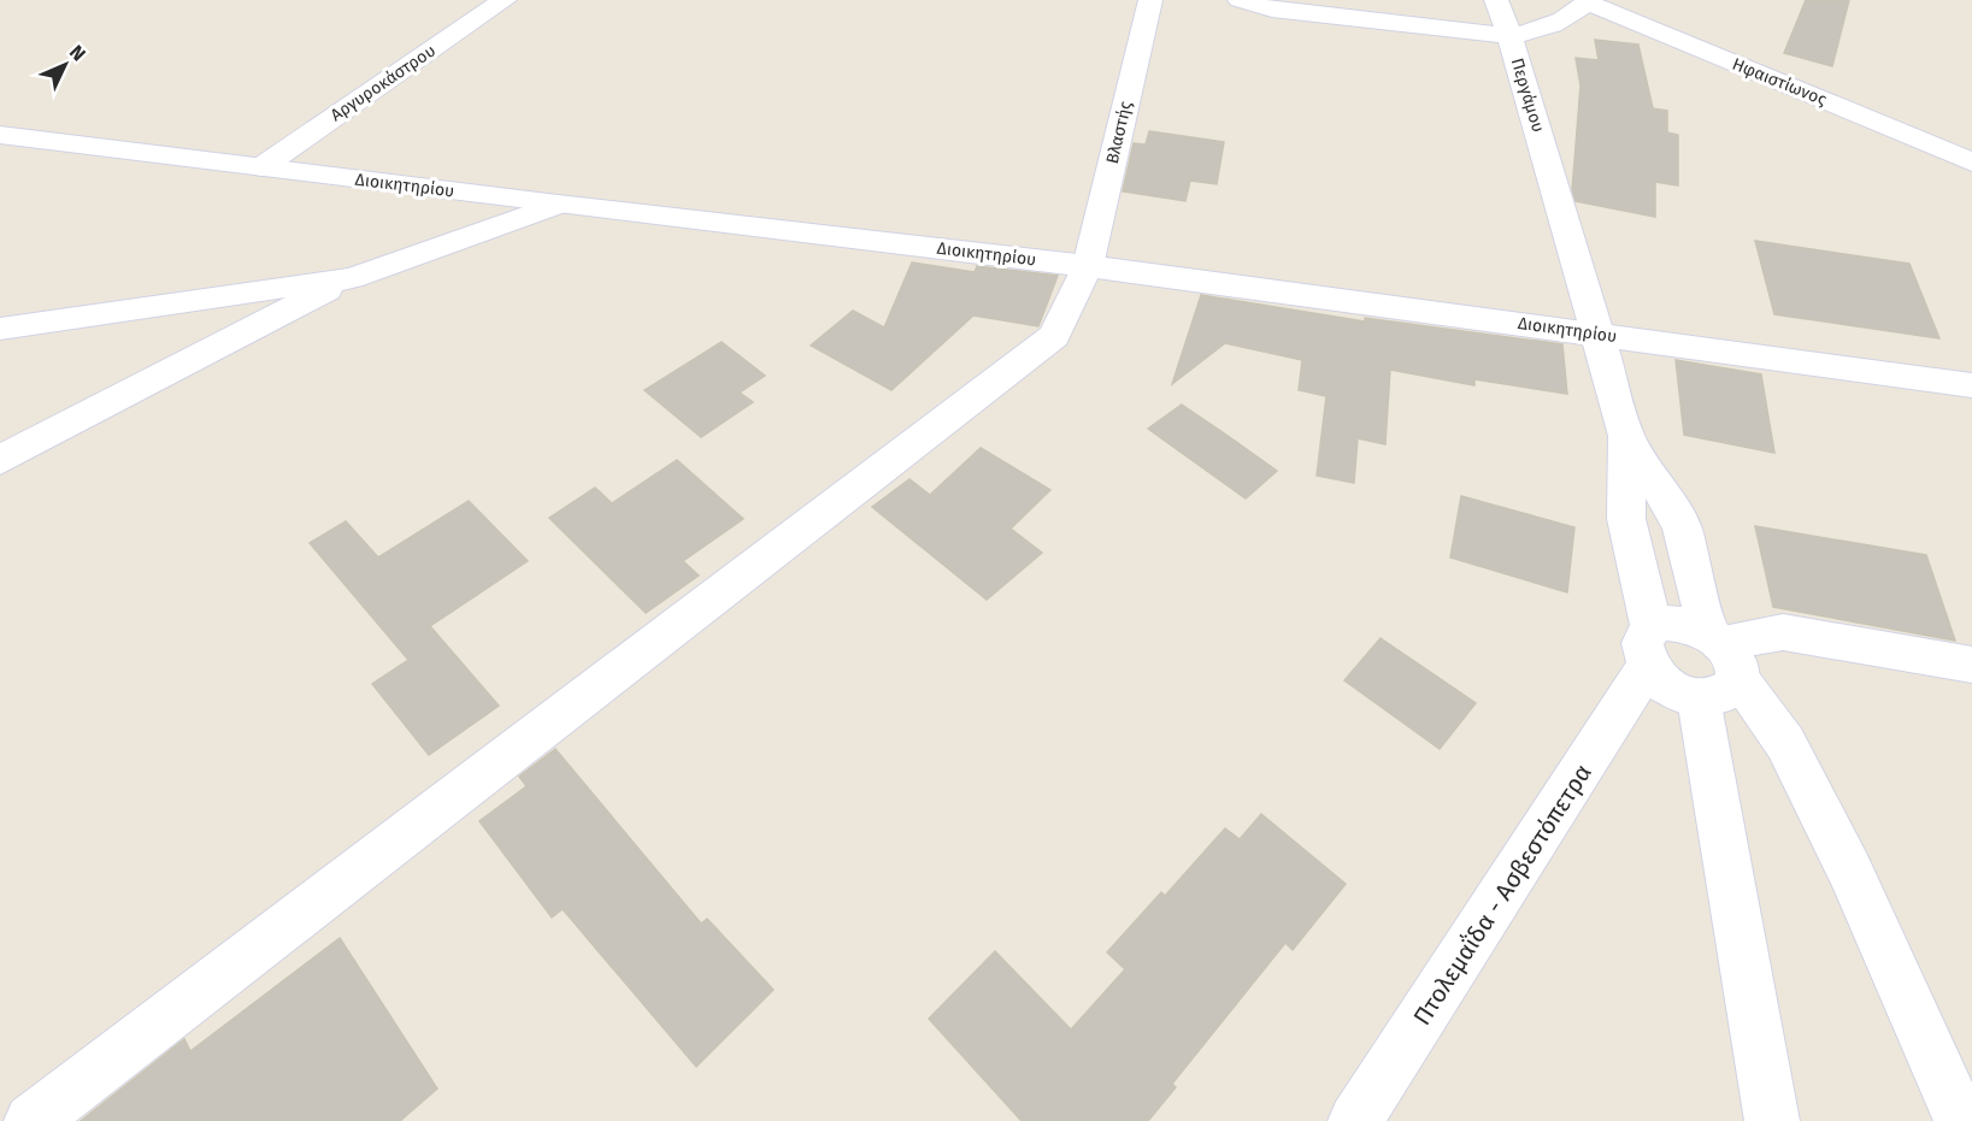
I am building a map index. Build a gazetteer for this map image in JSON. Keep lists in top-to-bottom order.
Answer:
{
  "streets": {
    "street": [
      "Ηφαιστίωνος",
      "Αργυροκάστρου",
      "Περγάμου",
      "Βλαστής",
      "Διοικητηρίου",
      "Πτολεμαΐδα - Ασβεστόπετρα"
    ]
  },
  "crossings": [
    ["Αργυροκάστρου", "Διοικητηρίου"],
    ["Περγάμου", "Διοικητηρίου"],
    ["Βλαστής", "Διοικητηρίου"]
  ],
  "north": "top right"
}
